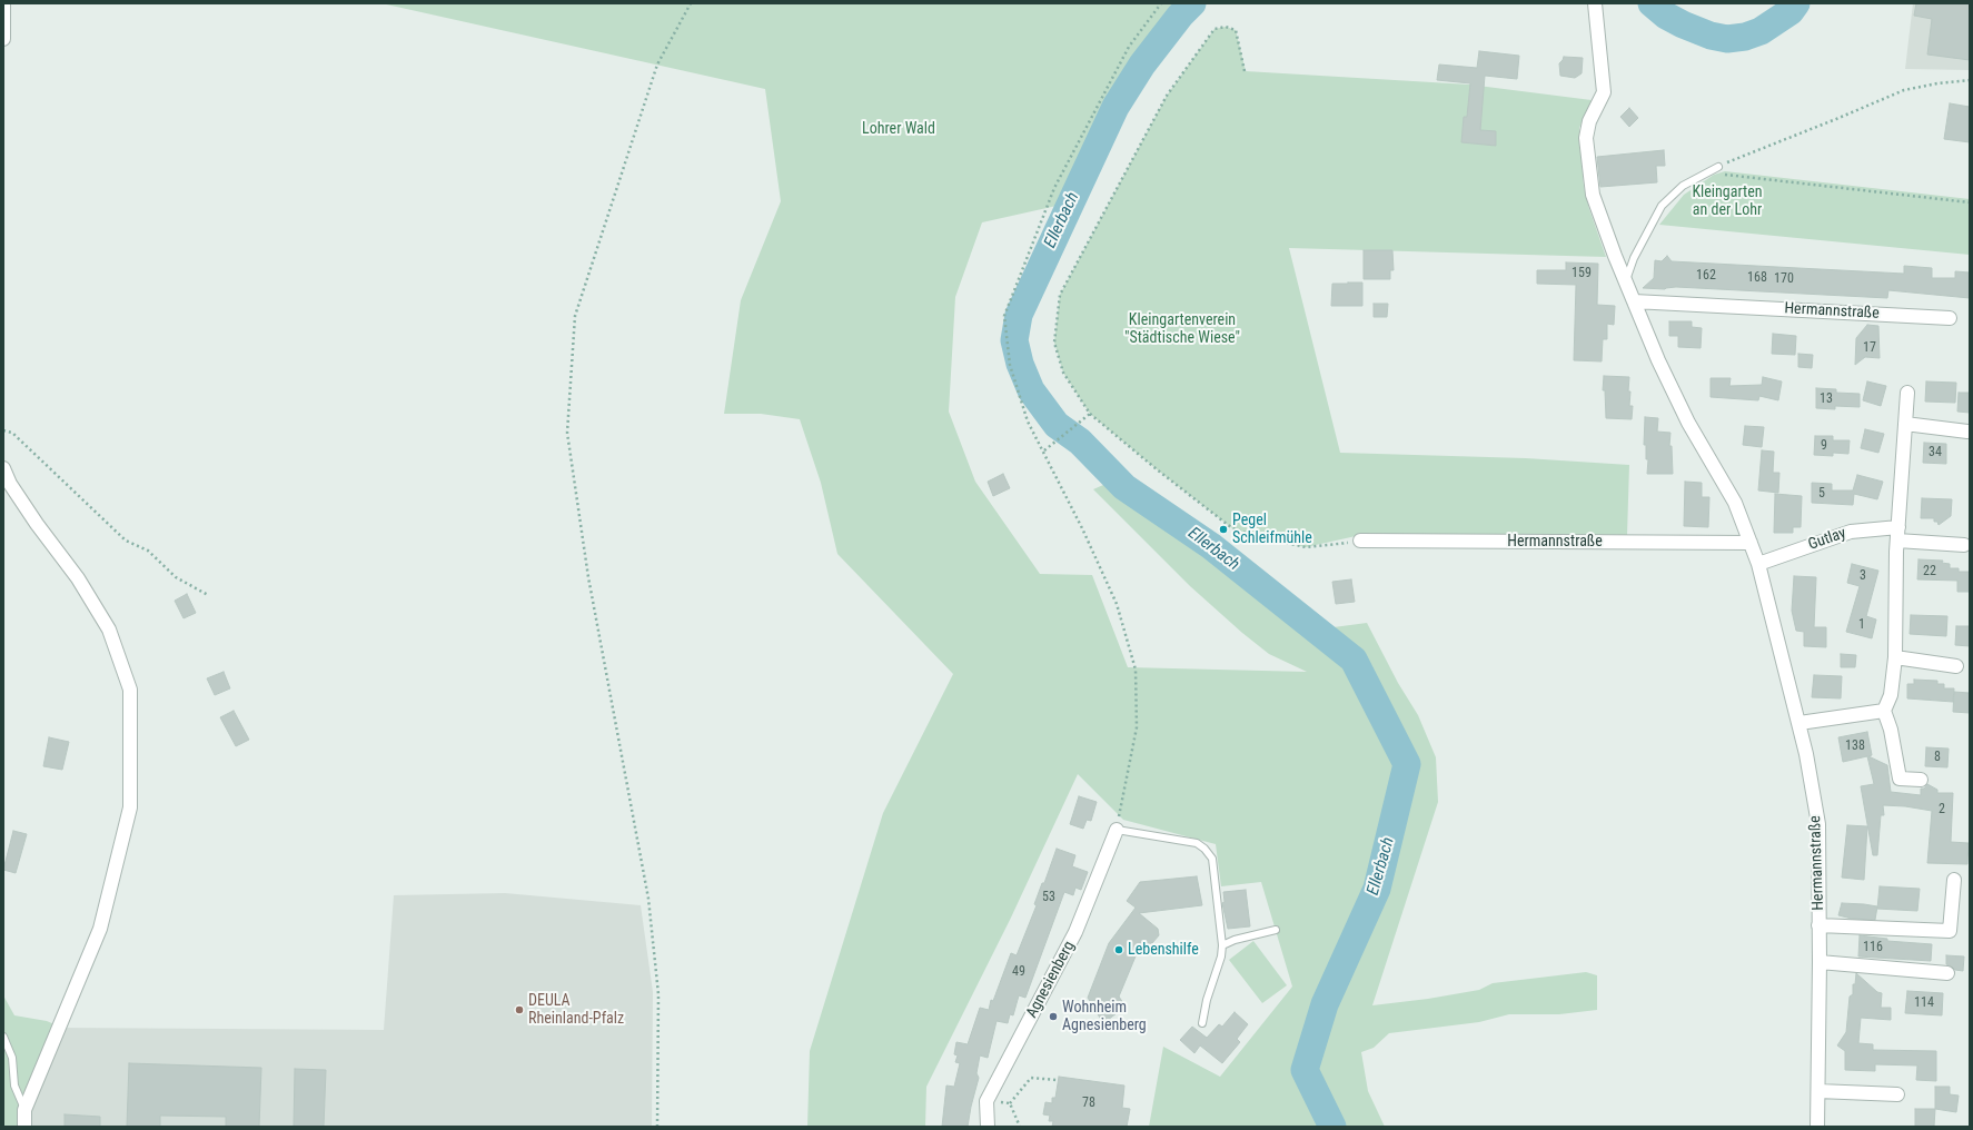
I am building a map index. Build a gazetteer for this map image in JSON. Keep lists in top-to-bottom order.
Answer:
{
  "streets": {
    "street": ["Hermannstraße", "Gutlay", "Agnesienberg"]
  },
  "crossings": [
    ["Hermannstraße", "Gutlay"]
  ],
  "water": ["Ellerbach"],
  "parks": ["Lohrer Wald", "Kleingarten an der Lohr", "Kleingartenverein \"Städtische Wiese\""],
  "places": [
    "Pegel Schleifmühle",
    "Lebenshilfe",
    "DEULA Rheinland-Pfalz",
    "Wohnheim Agnesienberg"
  ],
  "house_numbers": [
    "159",
    "162",
    "168",
    "170",
    "17",
    "13",
    "9",
    "34",
    "5",
    "22",
    "3",
    "1",
    "138",
    "8",
    "2",
    "53",
    "116",
    "49",
    "114",
    "78"
  ]
}
